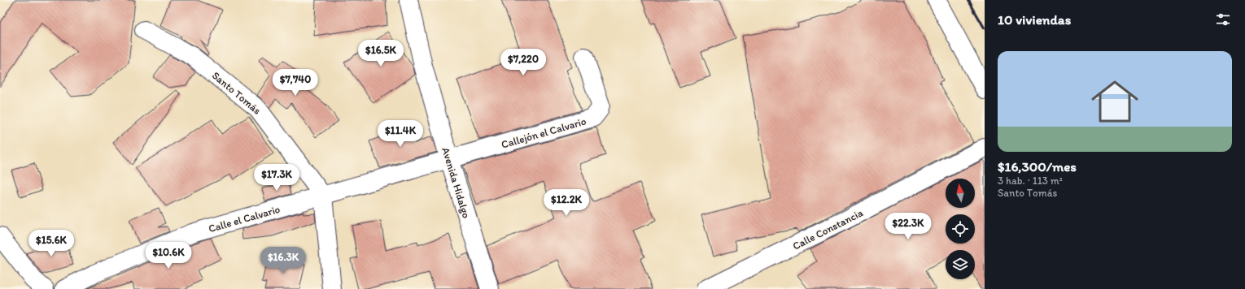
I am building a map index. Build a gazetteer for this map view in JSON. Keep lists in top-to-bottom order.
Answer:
{
  "streets": {
    "street": [
      "Santo Tomás",
      "Callejón el Calvario",
      "Avenida Hidalgo",
      "Calle el Calvario",
      "Calle Constancia"
    ]
  },
  "crossings": [
    ["Santo Tomás", "Calle el Calvario"],
    ["Callejón el Calvario", "Avenida Hidalgo"],
    ["Callejón el Calvario", "Calle el Calvario"],
    ["Avenida Hidalgo", "Calle el Calvario"]
  ],
  "north": "top",
  "page": {
    "heading": "10 viviendas",
    "list": [
      {
        "name": "$16,300/mes",
        "note": "3 hab. · 113 m² · Santo Tomás"
      }
    ],
    "price": [
      "$16.5K",
      "$7,220",
      "$7,740",
      "$11.4K",
      "$17.3K",
      "$12.2K",
      "$22.3K",
      "$15.6K",
      "$10.6K",
      "$16.3K"
    ]
  }
}
